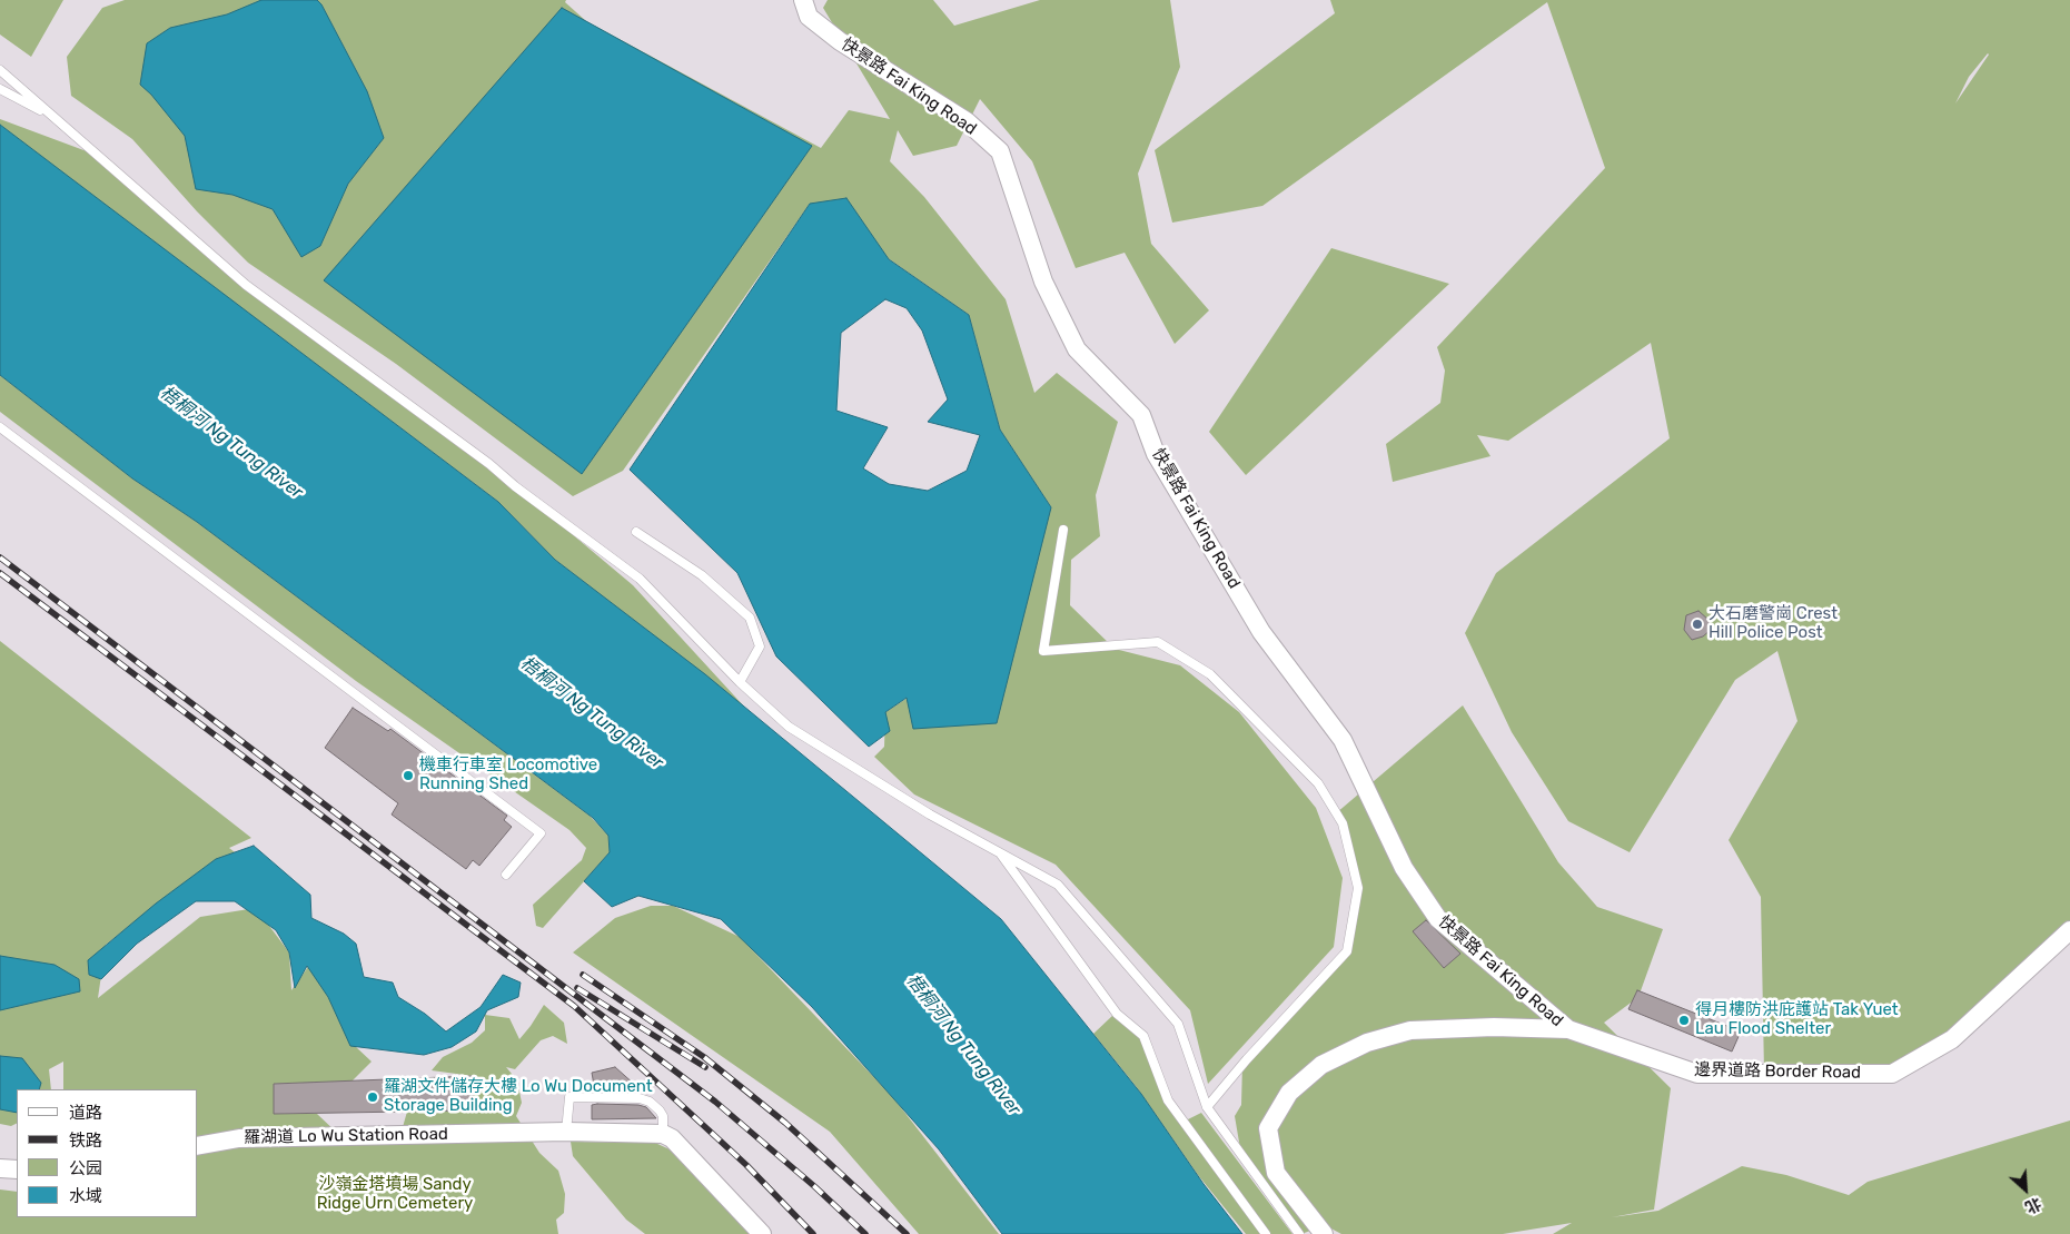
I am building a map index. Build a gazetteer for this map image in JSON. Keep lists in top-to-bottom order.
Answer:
{
  "streets": {
    "street": ["快景路 Fai King Road", "邊界道路 Border Road", "羅湖道 Lo Wu Station Road"]
  },
  "crossings": [
    ["快景路 Fai King Road", "邊界道路 Border Road"]
  ],
  "water": ["梧桐河 Ng Tung River"],
  "parks": ["沙嶺金塔墳場 Sandy Ridge Urn Cemetery"],
  "places": [
    "大石磨警崗 Crest Hill Police Post",
    "機車行車室 Locomotive Running Shed",
    "得月樓防洪庇護站 Tak Yuet Lau Flood Shelter",
    "羅湖文件儲存大樓 Lo Wu Document Storage Building"
  ],
  "legend": [
    "道路",
    "铁路",
    "公园",
    "水域"
  ],
  "north": "bottom right"
}
